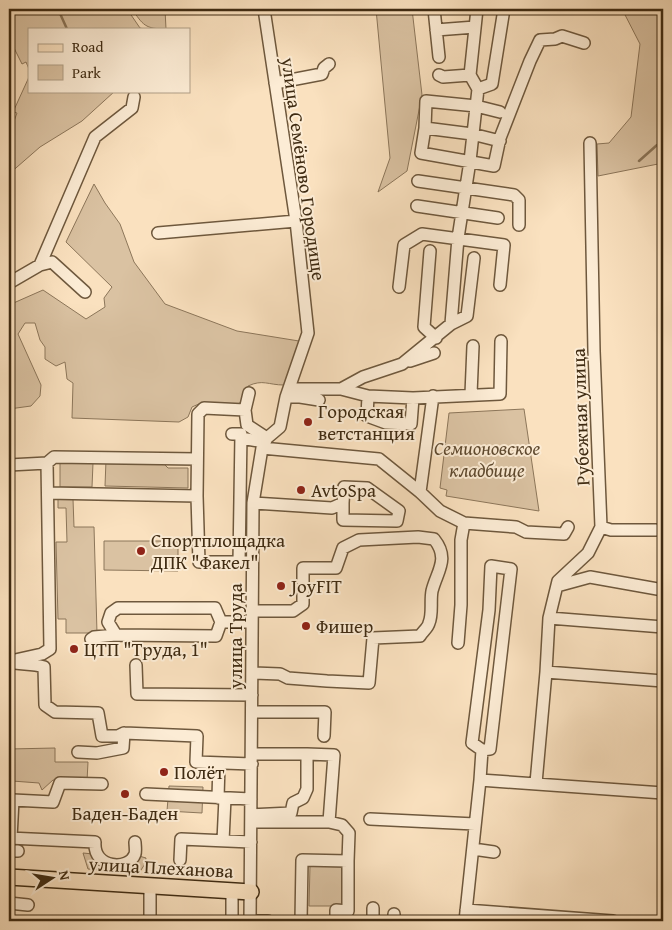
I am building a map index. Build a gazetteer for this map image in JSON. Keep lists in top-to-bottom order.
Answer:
{
  "streets": {
    "main road": ["улица Плеханова"],
    "street": ["улица Семёново Городище", "Рубежная улица", "улица Труда"]
  },
  "crossings": [
    ["улица Семёново Городище", "улица Труда"],
    ["улица Труда", "улица Плеханова"]
  ],
  "parks": ["Семионовское кладбище"],
  "places": [
    "Городская ветстанция",
    "AvtoSpa",
    "Спортплощадка ДПК \"Факел\"",
    "JoyFIT",
    "Фишер",
    "ЦТП \"Труда, 1\"",
    "Полёт",
    "Баден-Баден"
  ],
  "legend": ["Road", "Park"],
  "north": "right"
}
